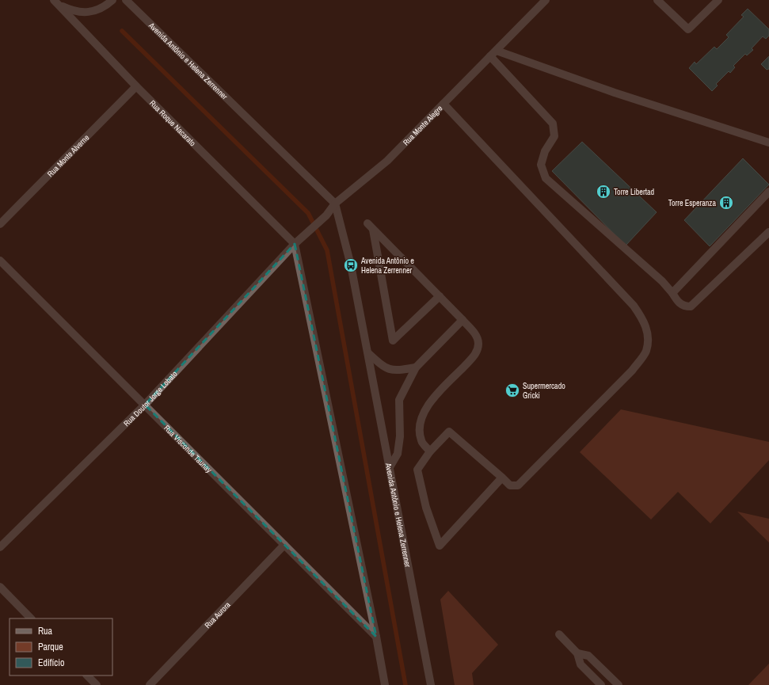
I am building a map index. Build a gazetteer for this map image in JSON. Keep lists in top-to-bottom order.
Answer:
{
  "streets": {
    "street": [
      "Avenida Antônio e Helena Zerrenner",
      "Rua Roque Nacarato",
      "Rua Monte Alegre",
      "Rua Monte Alverne",
      "Rua Doutor Jorge Lobato",
      "Rua Visconde Taunay",
      "Rua Aurora"
    ]
  },
  "crossings": [
    ["Avenida Antônio e Helena Zerrenner", "Rua Monte Alegre"],
    ["Rua Roque Nacarato", "Rua Monte Alegre"],
    ["Rua Roque Nacarato", "Rua Monte Alverne"],
    ["Rua Roque Nacarato", "Rua Doutor Jorge Lobato"],
    ["Rua Monte Alegre", "Rua Doutor Jorge Lobato"],
    ["Rua Doutor Jorge Lobato", "Rua Visconde Taunay"],
    ["Rua Visconde Taunay", "Rua Aurora"]
  ],
  "places": {
    "building": ["Torre Libertad", "Torre Esperanza"],
    "bus stop": ["Avenida Antônio e Helena Zerrenner"],
    "supermarket": ["Supermercado Gricki"]
  },
  "legend": ["Rua", "Parque", "Edifício"]
}
